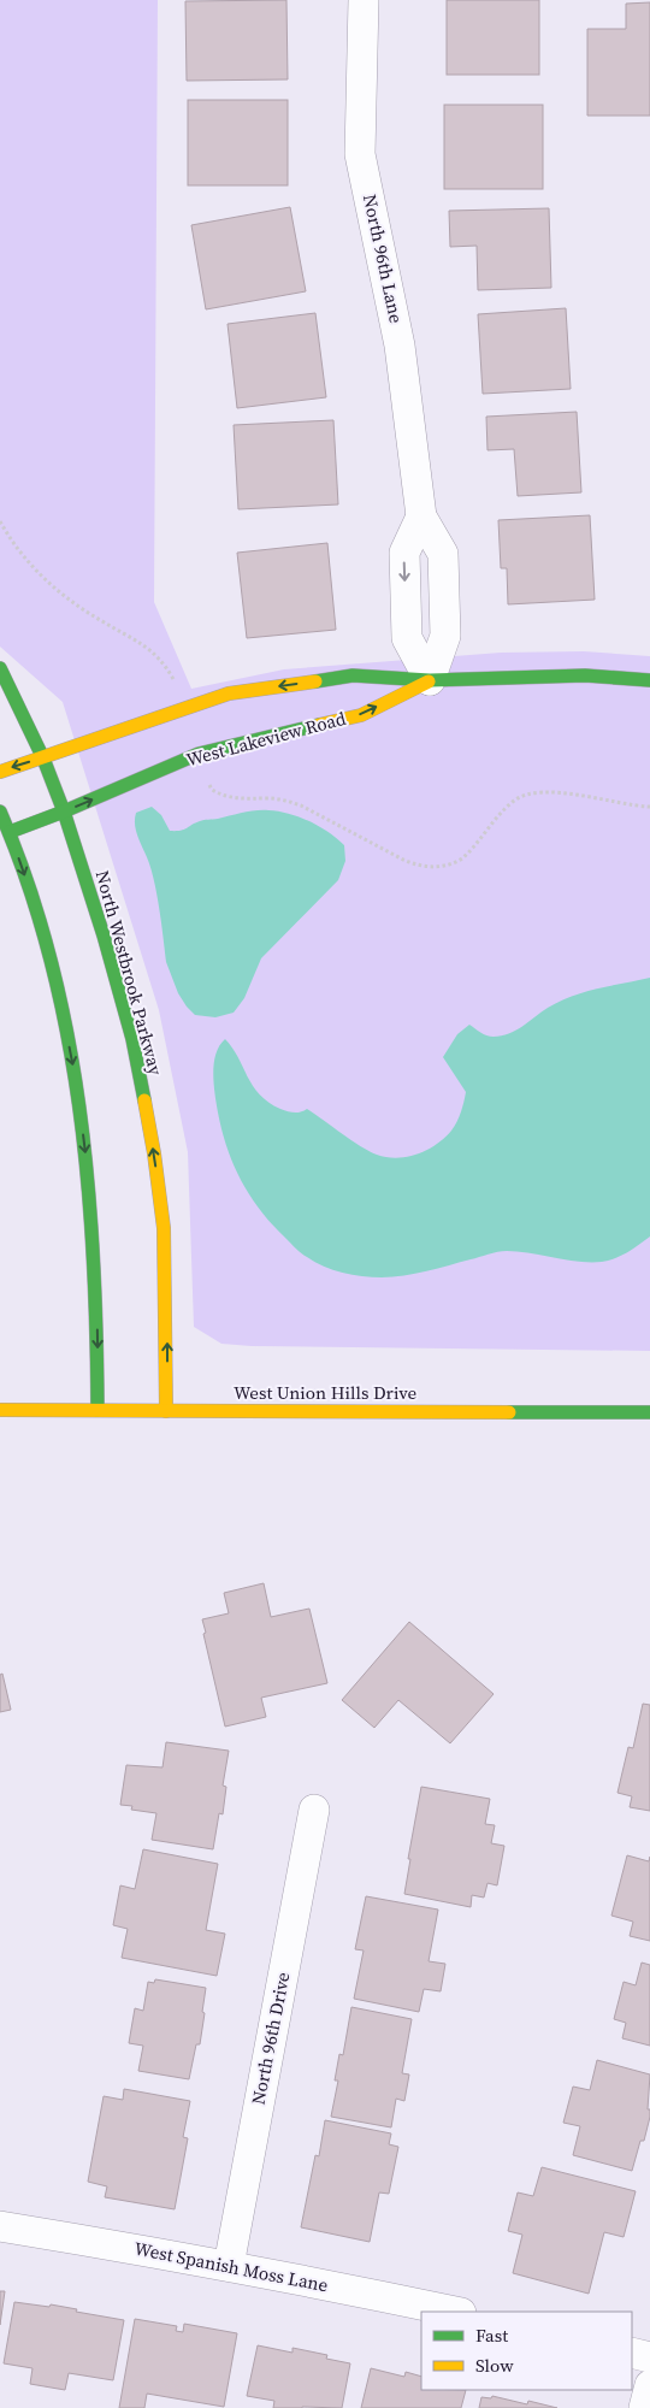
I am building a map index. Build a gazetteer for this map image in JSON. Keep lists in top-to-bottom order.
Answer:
{
  "streets": {
    "street": [
      "North 96th Lane",
      "West Lakeview Road",
      "North Westbrook Parkway",
      "West Union Hills Drive",
      "North 96th Drive",
      "West Spanish Moss Lane"
    ]
  },
  "crossings": [
    ["North 96th Lane", "West Lakeview Road"],
    ["West Lakeview Road", "North Westbrook Parkway"],
    ["North Westbrook Parkway", "West Union Hills Drive"],
    ["North 96th Drive", "West Spanish Moss Lane"]
  ],
  "legend": ["Fast", "Slow"]
}
